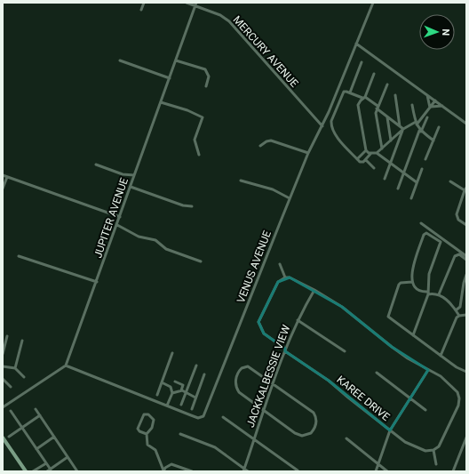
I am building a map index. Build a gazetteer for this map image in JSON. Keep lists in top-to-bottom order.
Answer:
{
  "streets": {
    "street": [
      "MERCURY AVENUE",
      "JUPITER AVENUE",
      "VENUS AVENUE",
      "JACKKALBESSIE VIEW",
      "KAREE DRIVE"
    ]
  },
  "crossings": [
    ["MERCURY AVENUE", "JUPITER AVENUE"],
    ["MERCURY AVENUE", "VENUS AVENUE"],
    ["JACKKALBESSIE VIEW", "KAREE DRIVE"]
  ],
  "north": "right"
}
